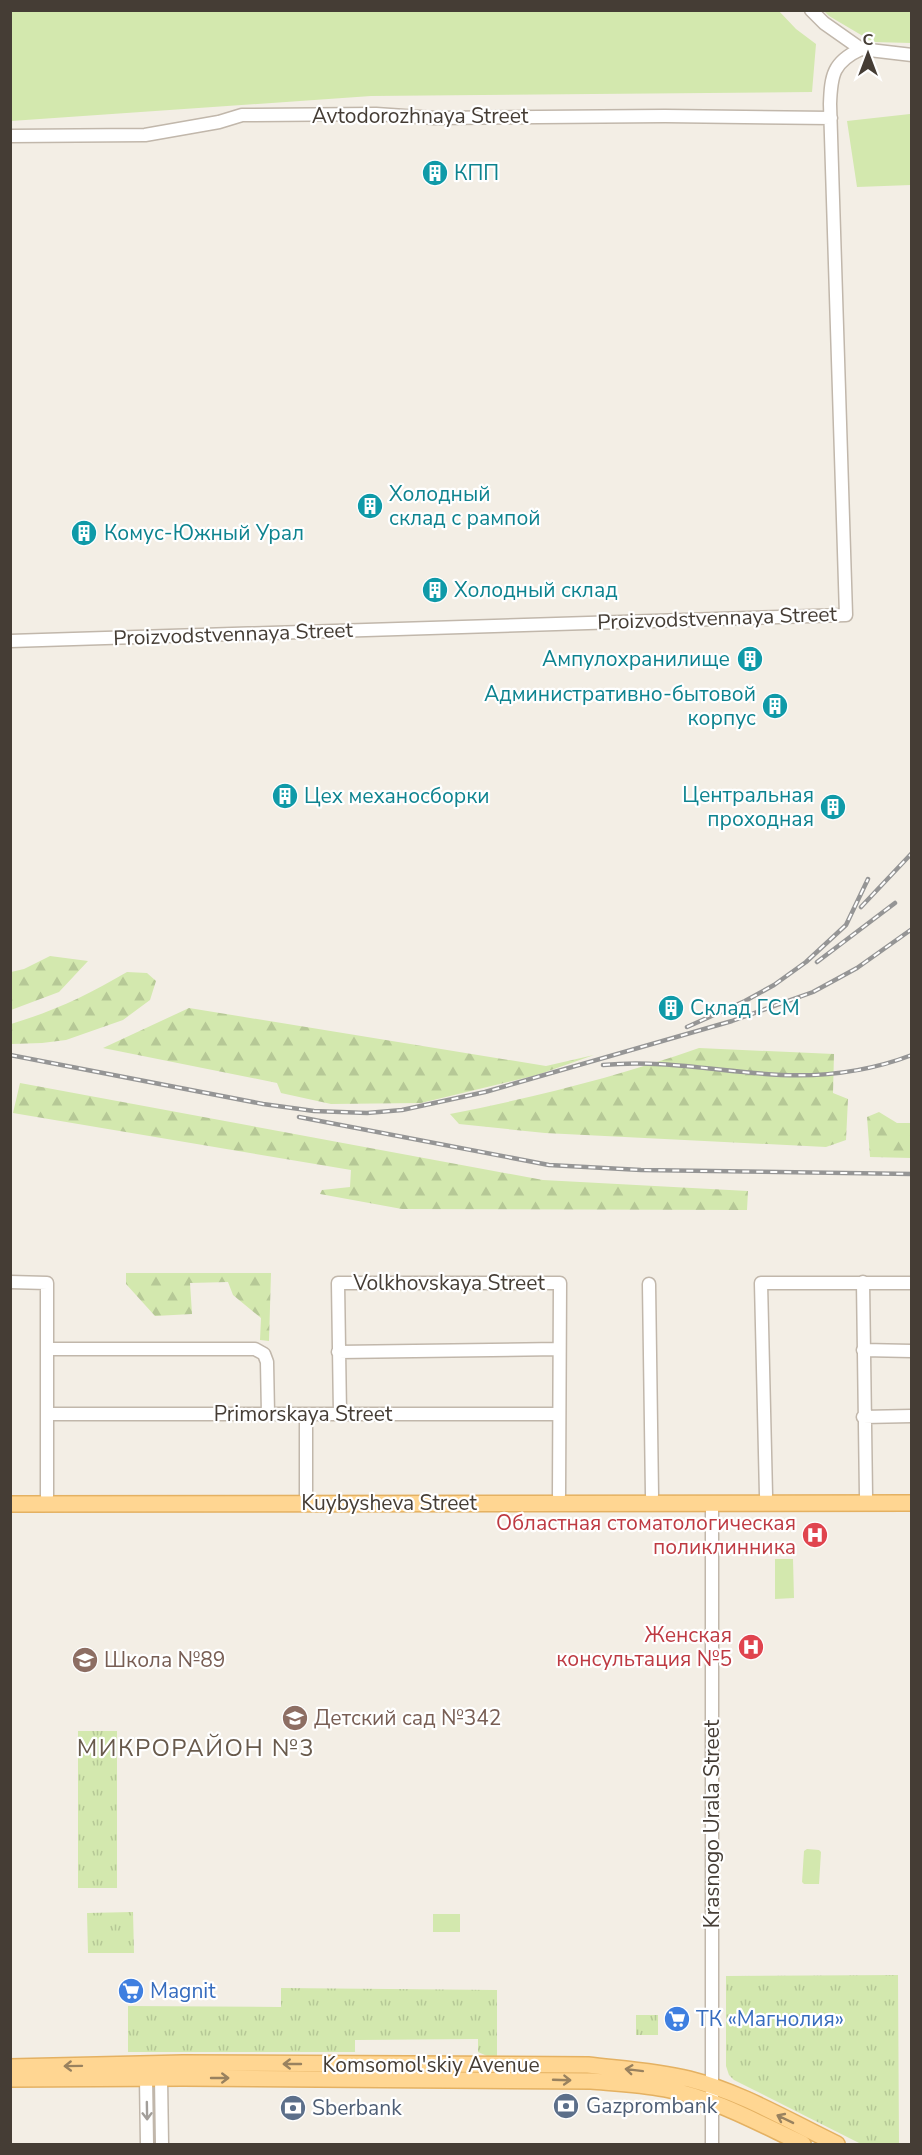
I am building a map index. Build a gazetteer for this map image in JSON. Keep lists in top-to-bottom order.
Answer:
{
  "streets": {
    "main road": ["Kuybysheva Street", "Komsomol'skiy Avenue"],
    "street": [
      "Avtodorozhnaya Street",
      "Proizvodstvennaya Street",
      "Volkhovskaya Street",
      "Primorskaya Street",
      "Krasnogo Urala Street"
    ]
  },
  "crossings": [
    ["Avtodorozhnaya Street", "Proizvodstvennaya Street"],
    ["Kuybysheva Street", "Krasnogo Urala Street"],
    ["Krasnogo Urala Street", "Komsomol'skiy Avenue"]
  ],
  "districts": ["МИКРОРАЙОН №3"],
  "places": {
    "building": [
      "КПП",
      "Холодный склад с рампой",
      "Комус-Южный Урал",
      "Холодный склад",
      "Ампулохранилище",
      "Административно-бытовой корпус",
      "Цех механосборки",
      "Центральная проходная",
      "Склад ГСМ"
    ],
    "hospital": ["Областная стоматологическая поликлинника", "Женская консультация №5"],
    "school or university": ["Школа №89", "Детский сад №342"],
    "supermarket": ["Magnit", "ТК «Магнолия»"],
    "bank": ["Gazprombank", "Sberbank"]
  },
  "north": "top"
}
